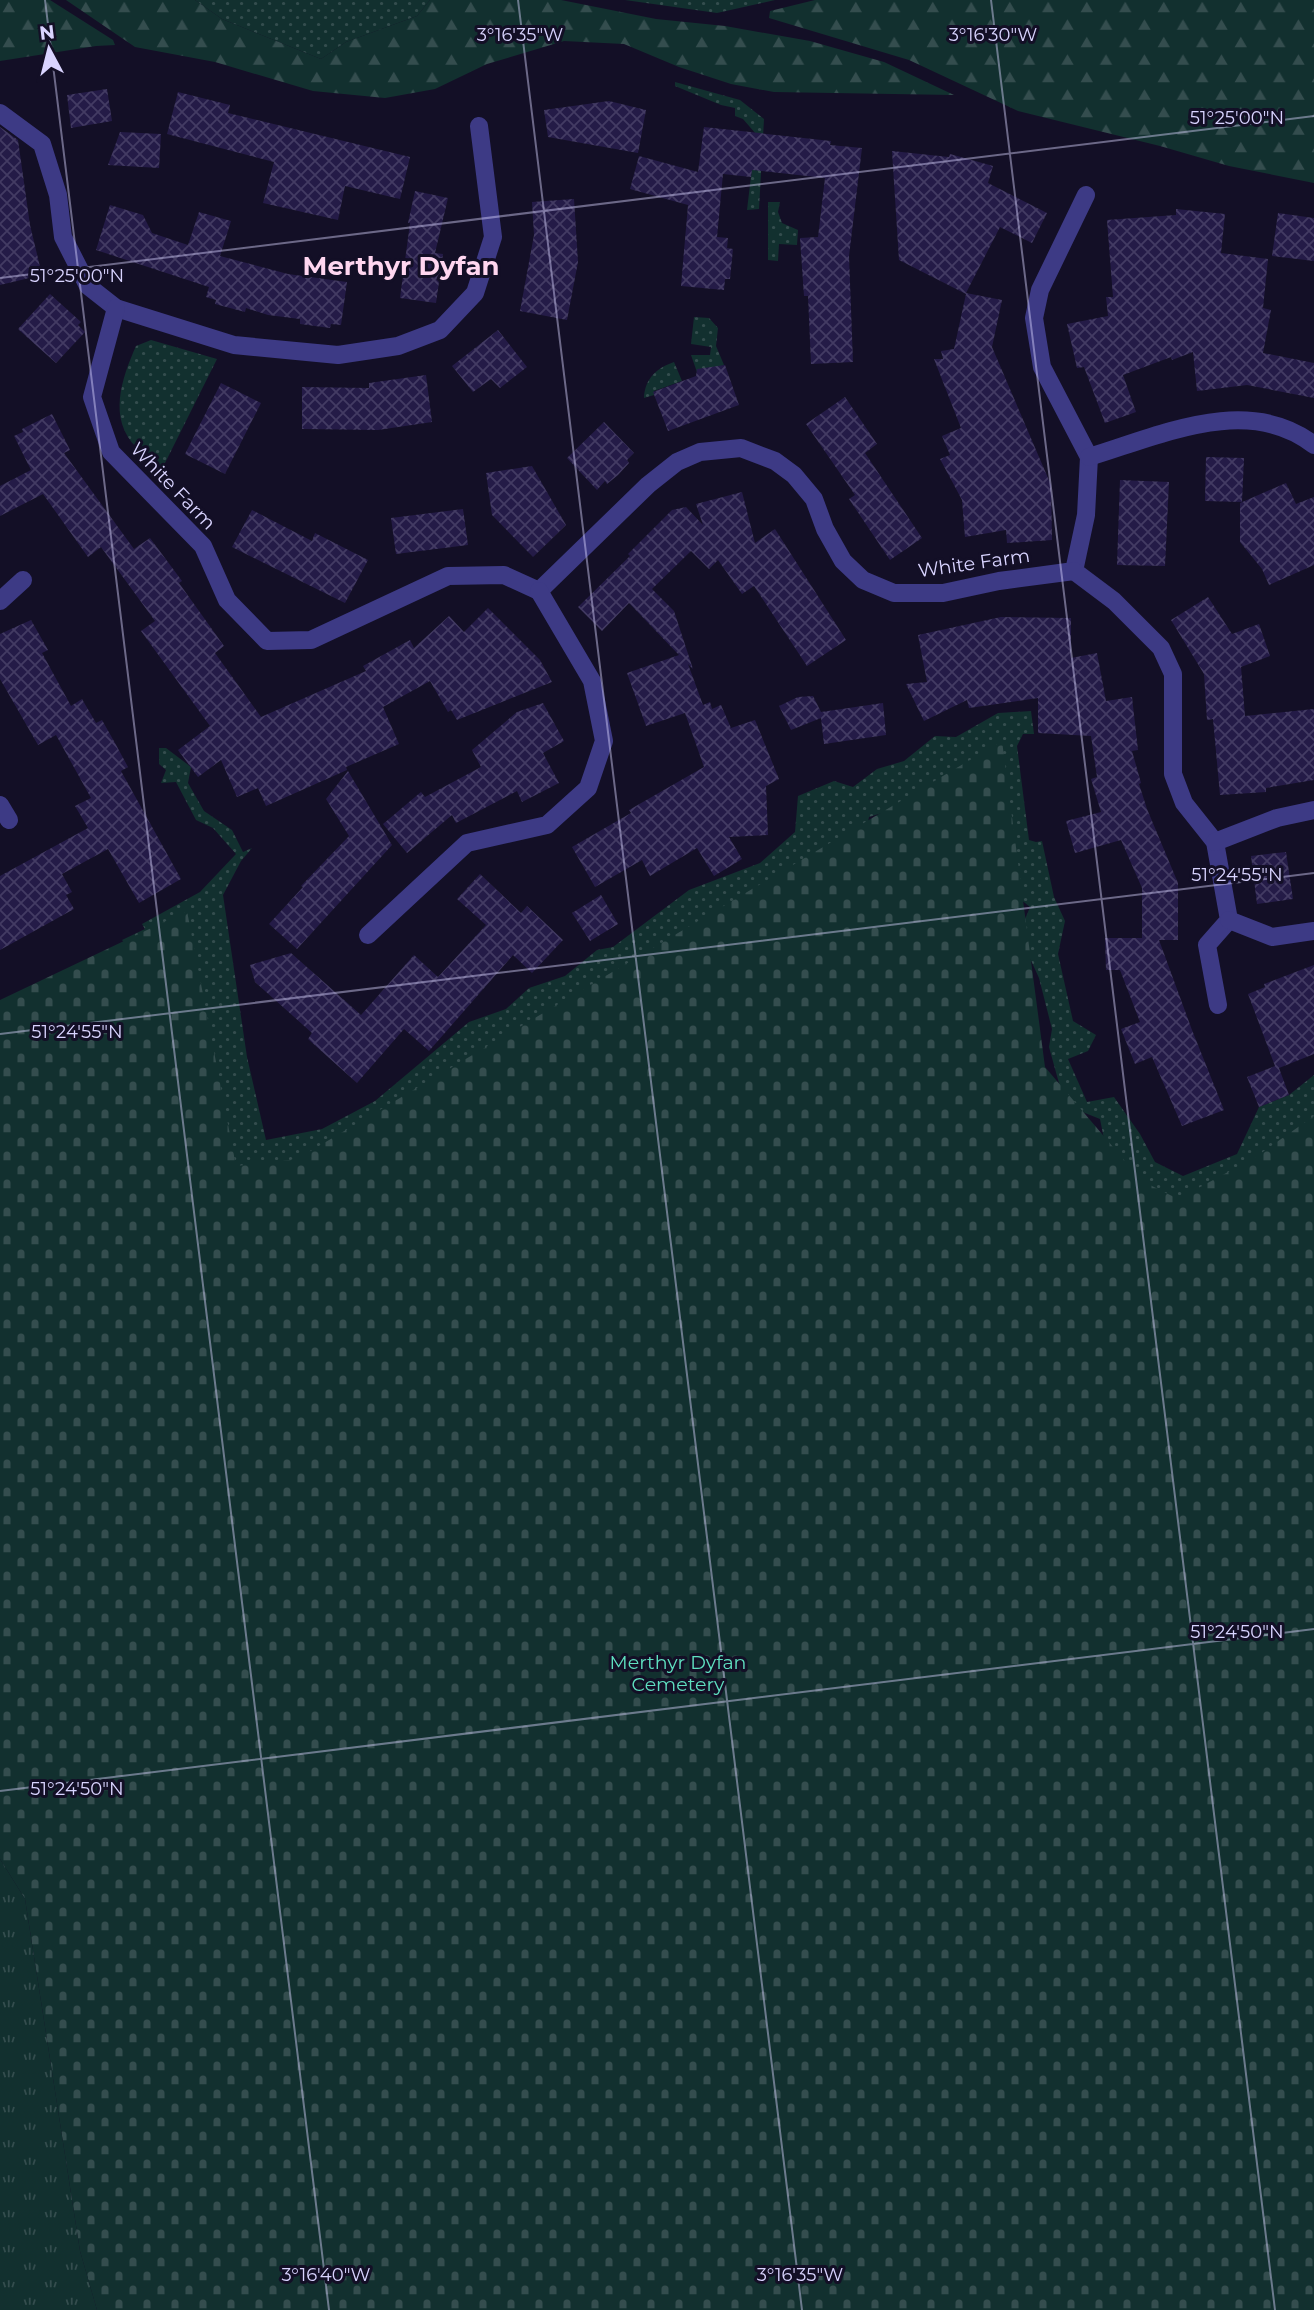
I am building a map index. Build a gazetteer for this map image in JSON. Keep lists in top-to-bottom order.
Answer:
{
  "streets": {
    "street": ["White Farm"]
  },
  "districts": ["Merthyr Dyfan"],
  "parks": ["Merthyr Dyfan Cemetery"],
  "north": "top",
  "coordinates": [
    "3°16'35\"W",
    "3°16'30\"W",
    "51°25'00\"N",
    "51°24'55\"N",
    "51°24'50\"N",
    "3°16'40\"W"
  ]
}
